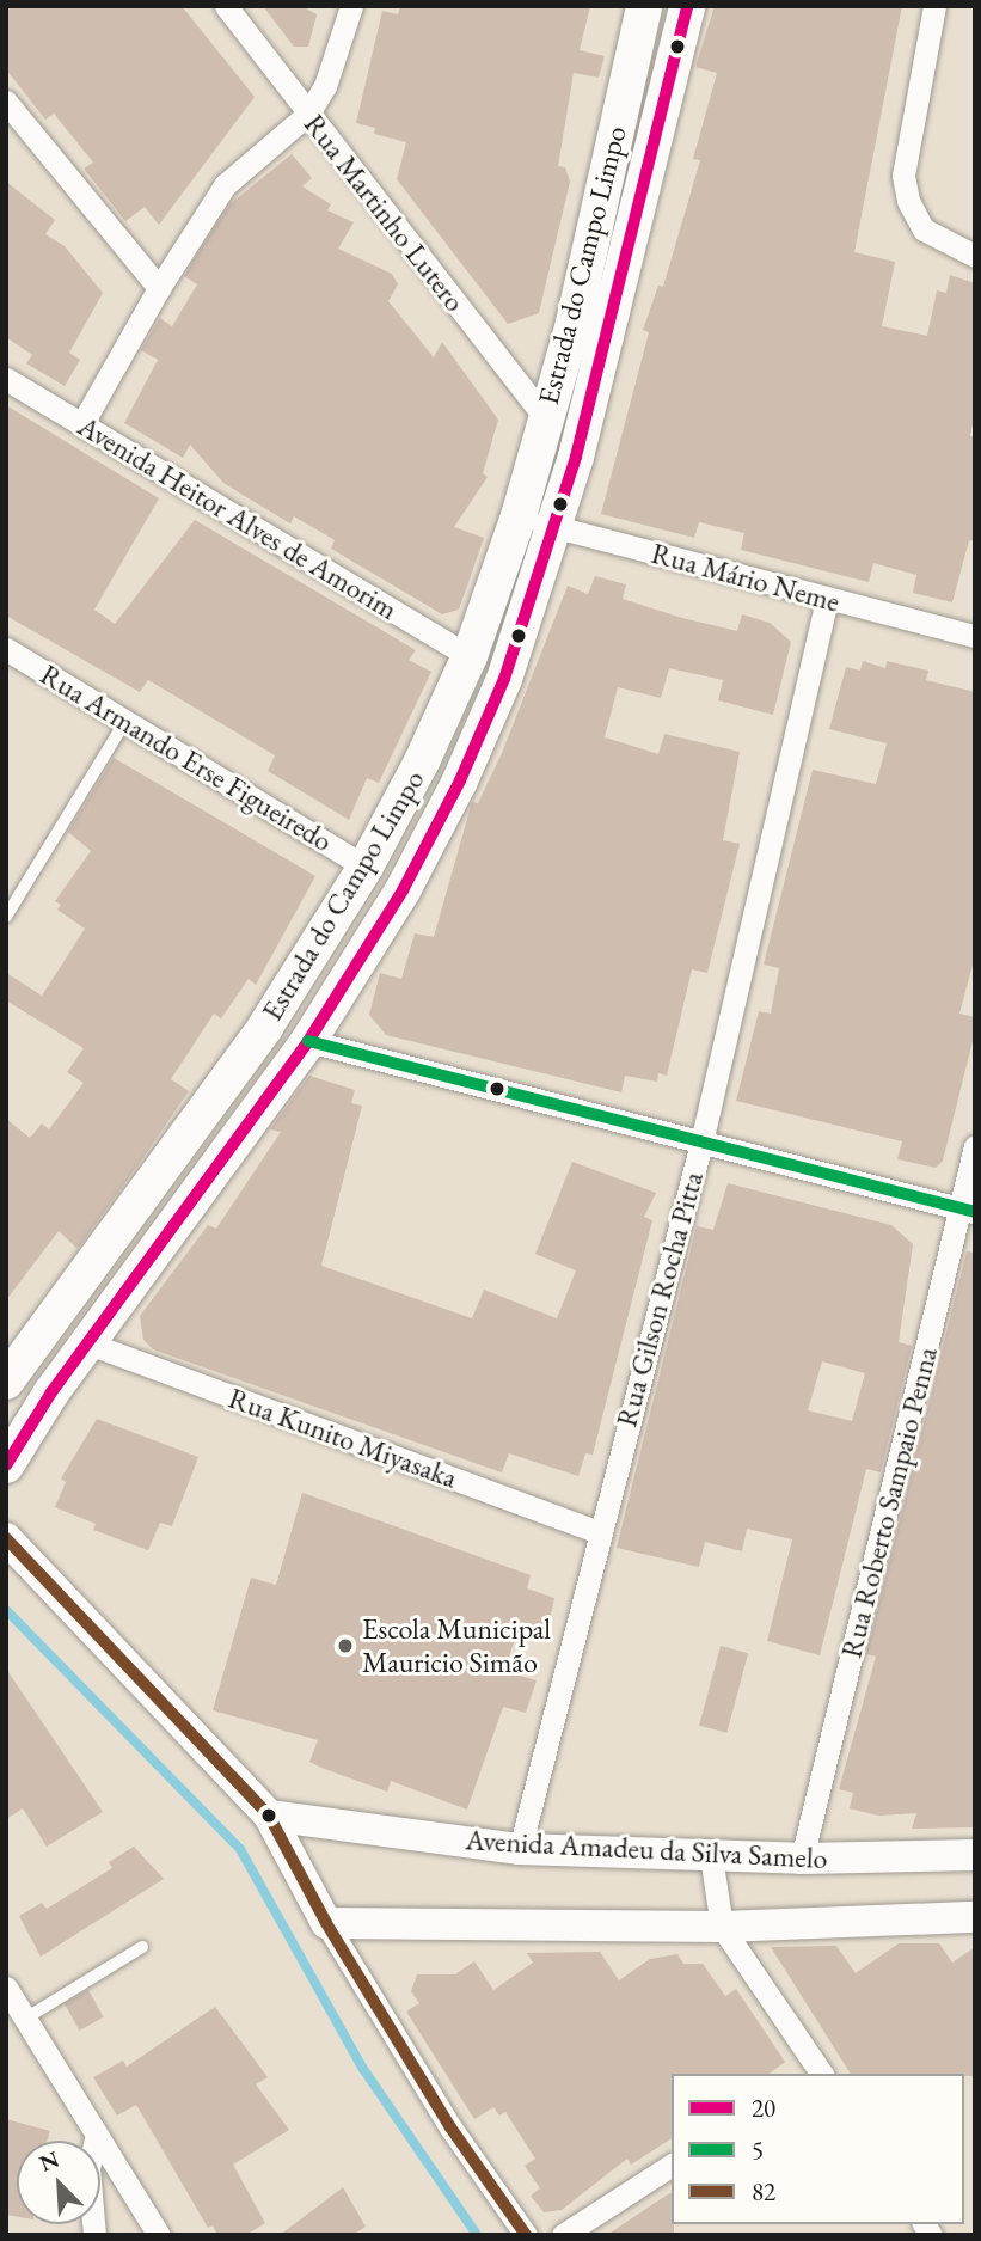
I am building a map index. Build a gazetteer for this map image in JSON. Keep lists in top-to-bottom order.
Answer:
{
  "streets": {
    "main road": ["Estrada do Campo Limpo"],
    "street": [
      "Rua Martinho Lutero",
      "Avenida Heitor Alves de Amorim",
      "Rua Mário Neme",
      "Rua Armando Erse Figueiredo",
      "Rua Gilson Rocha Pitta",
      "Rua Kunito Miyasaka",
      "Rua Roberto Sampaio Penna",
      "Avenida Amadeu da Silva Samelo"
    ]
  },
  "crossings": [
    ["Rua Martinho Lutero", "Estrada do Campo Limpo"],
    ["Estrada do Campo Limpo", "Avenida Heitor Alves de Amorim"],
    ["Estrada do Campo Limpo", "Rua Mário Neme"],
    ["Estrada do Campo Limpo", "Rua Armando Erse Figueiredo"],
    ["Estrada do Campo Limpo", "Rua Kunito Miyasaka"],
    ["Rua Mário Neme", "Rua Gilson Rocha Pitta"],
    ["Rua Gilson Rocha Pitta", "Rua Kunito Miyasaka"],
    ["Rua Gilson Rocha Pitta", "Avenida Amadeu da Silva Samelo"],
    ["Rua Roberto Sampaio Penna", "Avenida Amadeu da Silva Samelo"]
  ],
  "places": ["Escola Municipal Mauricio Simão"],
  "lines": ["transit line 20", "transit line 5", "transit line 82"],
  "legend": ["20", "5", "82"],
  "north": "top left"
}
